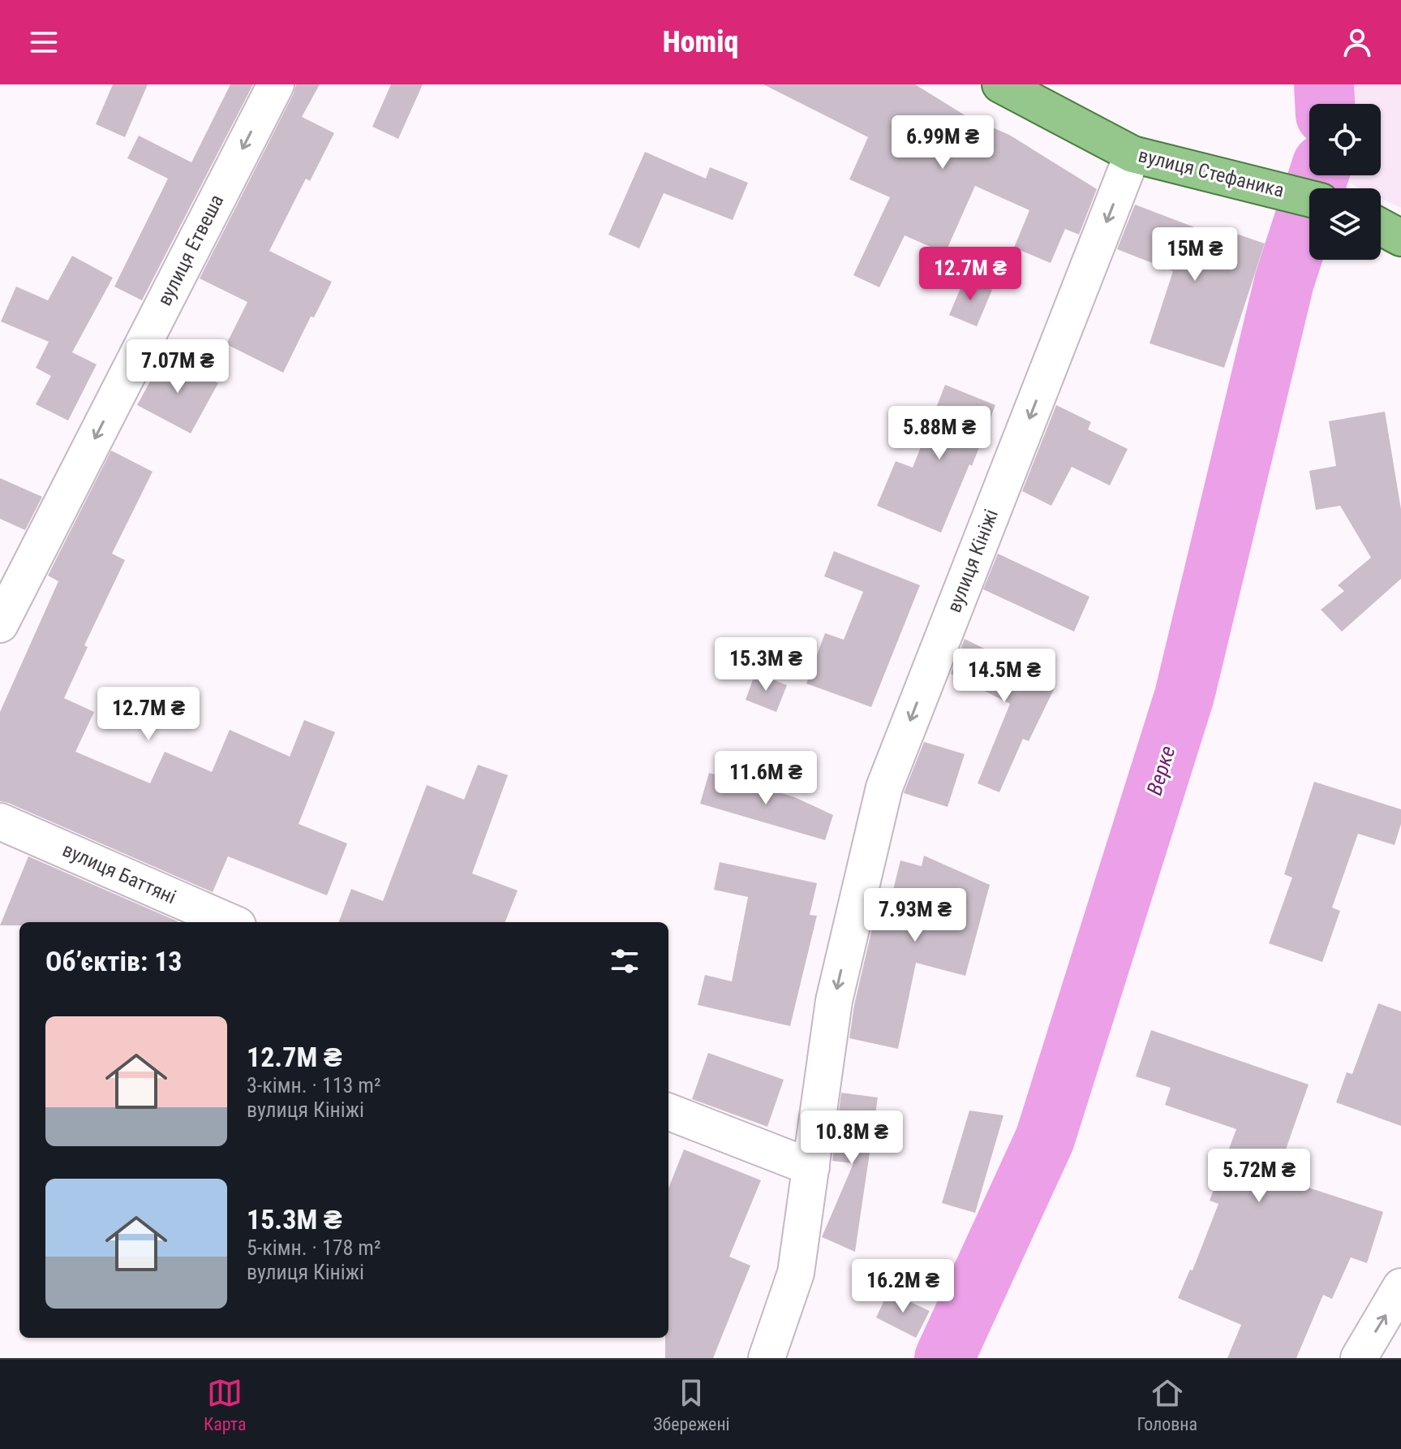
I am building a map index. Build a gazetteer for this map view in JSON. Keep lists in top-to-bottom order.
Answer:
{
  "streets": {
    "main road": ["вулиця Стефаника"],
    "street": ["вулиця Етвеша", "вулиця Кініжі", "вулиця Баттяні"]
  },
  "crossings": [
    ["вулиця Стефаника", "вулиця Кініжі"]
  ],
  "one_way": ["вулиця Етвеша", "вулиця Кініжі"],
  "water": ["Верке"],
  "page": {
    "header": "Homiq",
    "price": [
      "6.99M ₴",
      "15M ₴",
      "12.7M ₴",
      "7.07M ₴",
      "5.88M ₴",
      "15.3M ₴",
      "14.5M ₴",
      "12.7M ₴",
      "11.6M ₴",
      "7.93M ₴",
      "10.8M ₴",
      "5.72M ₴",
      "16.2M ₴"
    ],
    "heading": "Об’єктів: 13",
    "list": [
      {
        "name": "12.7M ₴",
        "note": "3-кімн. · 113 m² · вулиця Кініжі"
      },
      {
        "name": "15.3M ₴",
        "note": "5-кімн. · 178 m² · вулиця Кініжі"
      }
    ],
    "tabs": ["Карта", "Збережені", "Головна"]
  }
}
